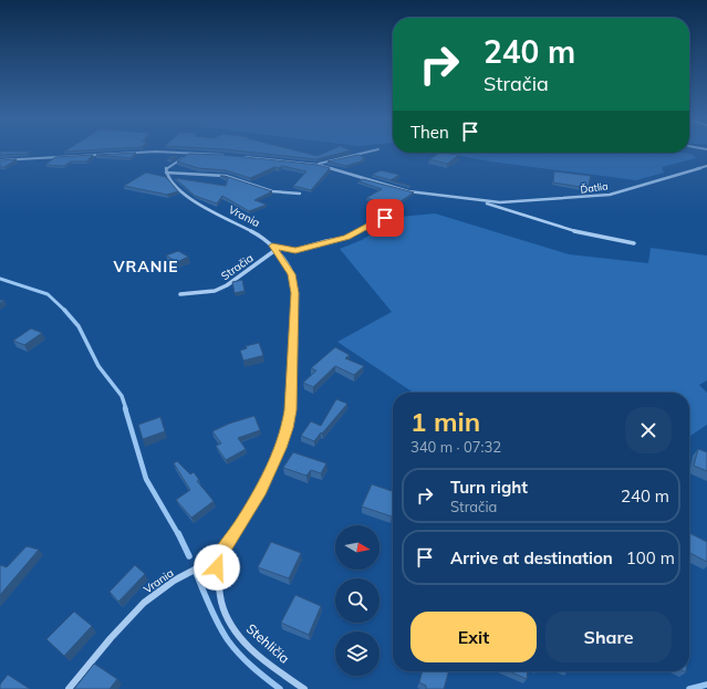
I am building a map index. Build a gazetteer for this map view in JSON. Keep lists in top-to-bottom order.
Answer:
{
  "streets": {
    "street": [
      "Ďatlia",
      "Vrania",
      "Stračia",
      "Stehličia"
    ]
  },
  "crossings": [
    ["Vrania", "Stračia"],
    ["Vrania", "Stehličia"]
  ],
  "districts": ["VRANIE"],
  "north": "right",
  "page": {
    "turn": ["240 m", "Stračia"],
    "then": "Then",
    "heading": ["1 min", "340 m · 07:32"],
    "list": [
      {
        "name": "Turn right",
        "note": "Stračia",
        "value": "240 m"
      },
      {
        "name": "Arrive at destination",
        "value": "100 m"
      }
    ],
    "buttons": ["Exit", "Share"]
  }
}
